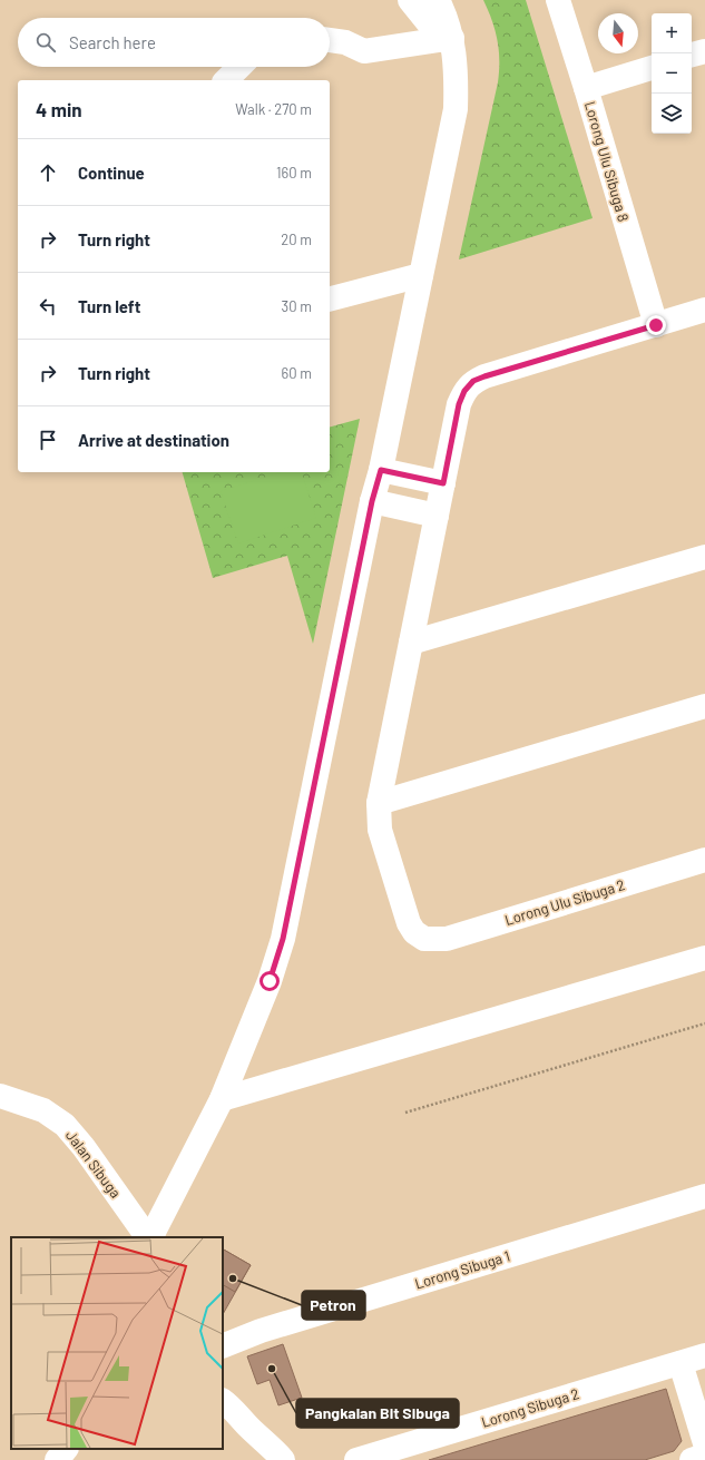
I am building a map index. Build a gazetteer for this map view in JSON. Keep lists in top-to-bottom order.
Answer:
{
  "streets": {
    "street": [
      "Lorong Ulu Sibuga 8",
      "Lorong Ulu Sibuga 2",
      "Jalan Sibuga",
      "Lorong Sibuga 1",
      "Lorong Sibuga 2"
    ]
  },
  "places": ["Petron", "Pangkalan Bit Sibuga"],
  "north": "bottom",
  "page": {
    "map_buttons": ["+", "−"],
    "search": "Search here",
    "heading": ["4 min", "Walk · 270 m"],
    "list": [
      ["Continue", "160 m"],
      ["Turn right", "20 m"],
      ["Turn left", "30 m"],
      ["Turn right", "60 m"],
      "Arrive at destination"
    ]
  }
}
